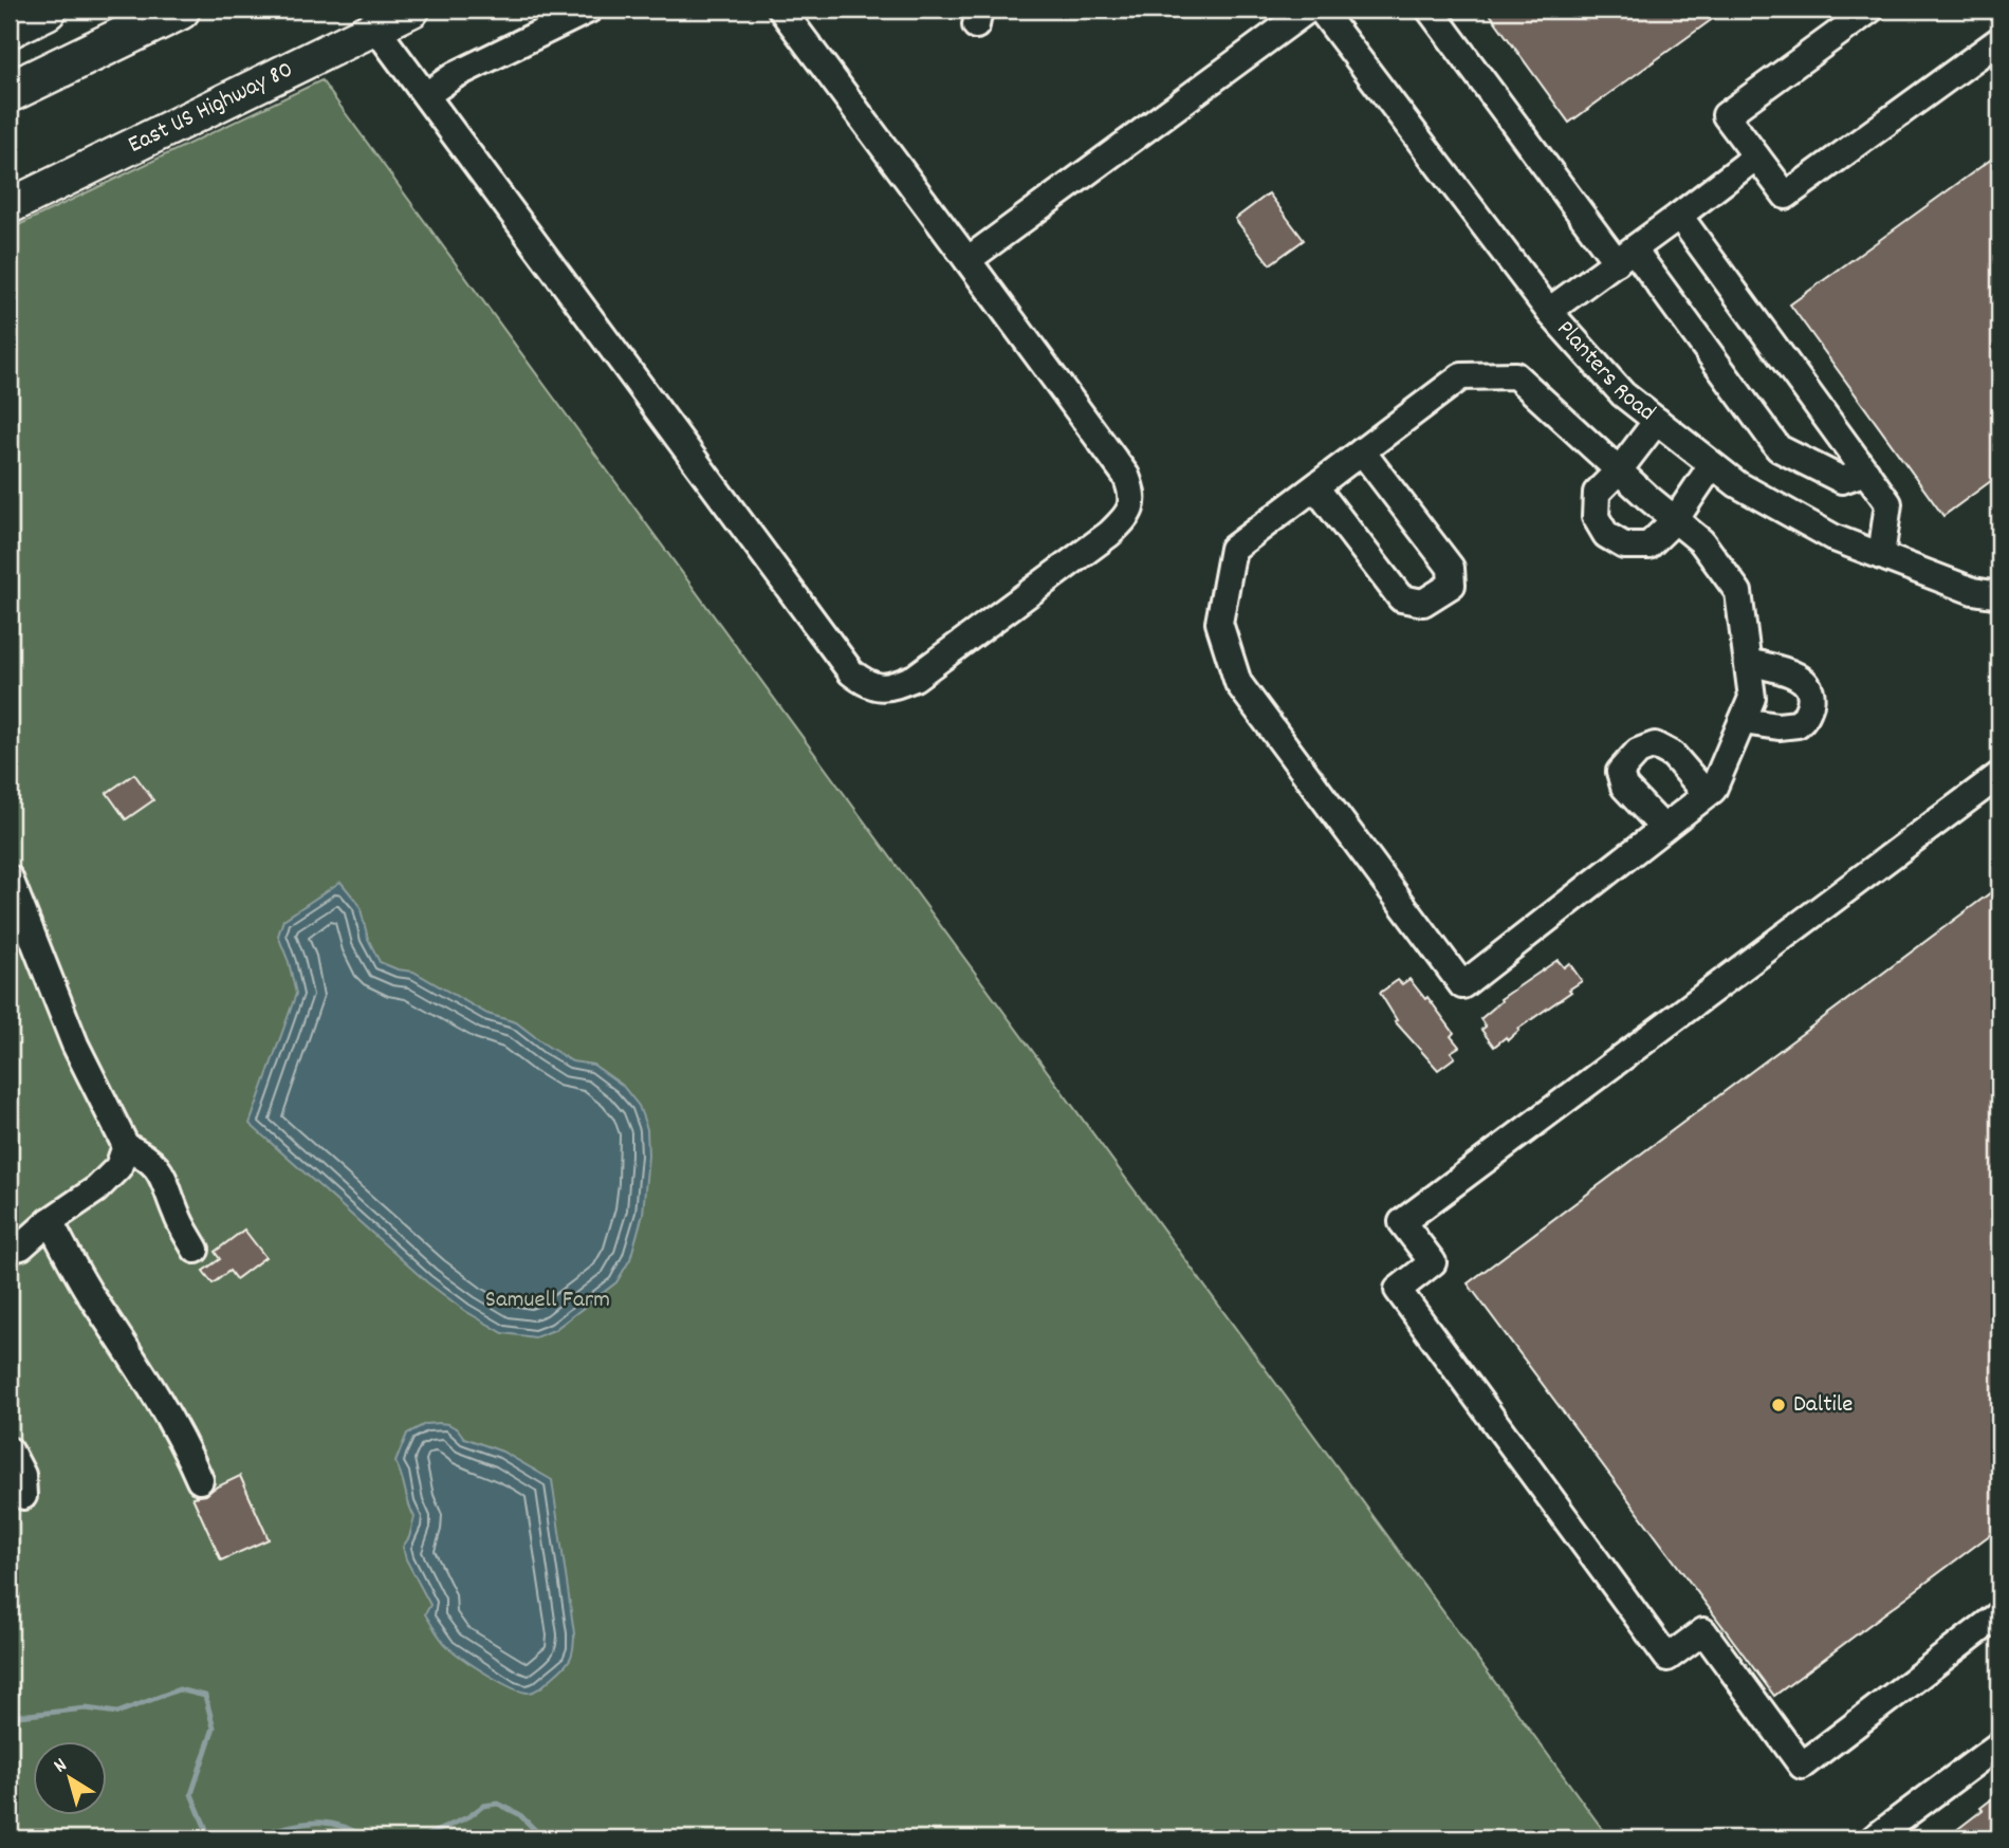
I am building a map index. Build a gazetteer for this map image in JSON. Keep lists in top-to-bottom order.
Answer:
{
  "streets": {
    "main road": ["East US Highway 80"],
    "street": ["Planters Road"]
  },
  "parks": ["Samuell Farm"],
  "places": ["Daltile"],
  "north": "top left"
}
